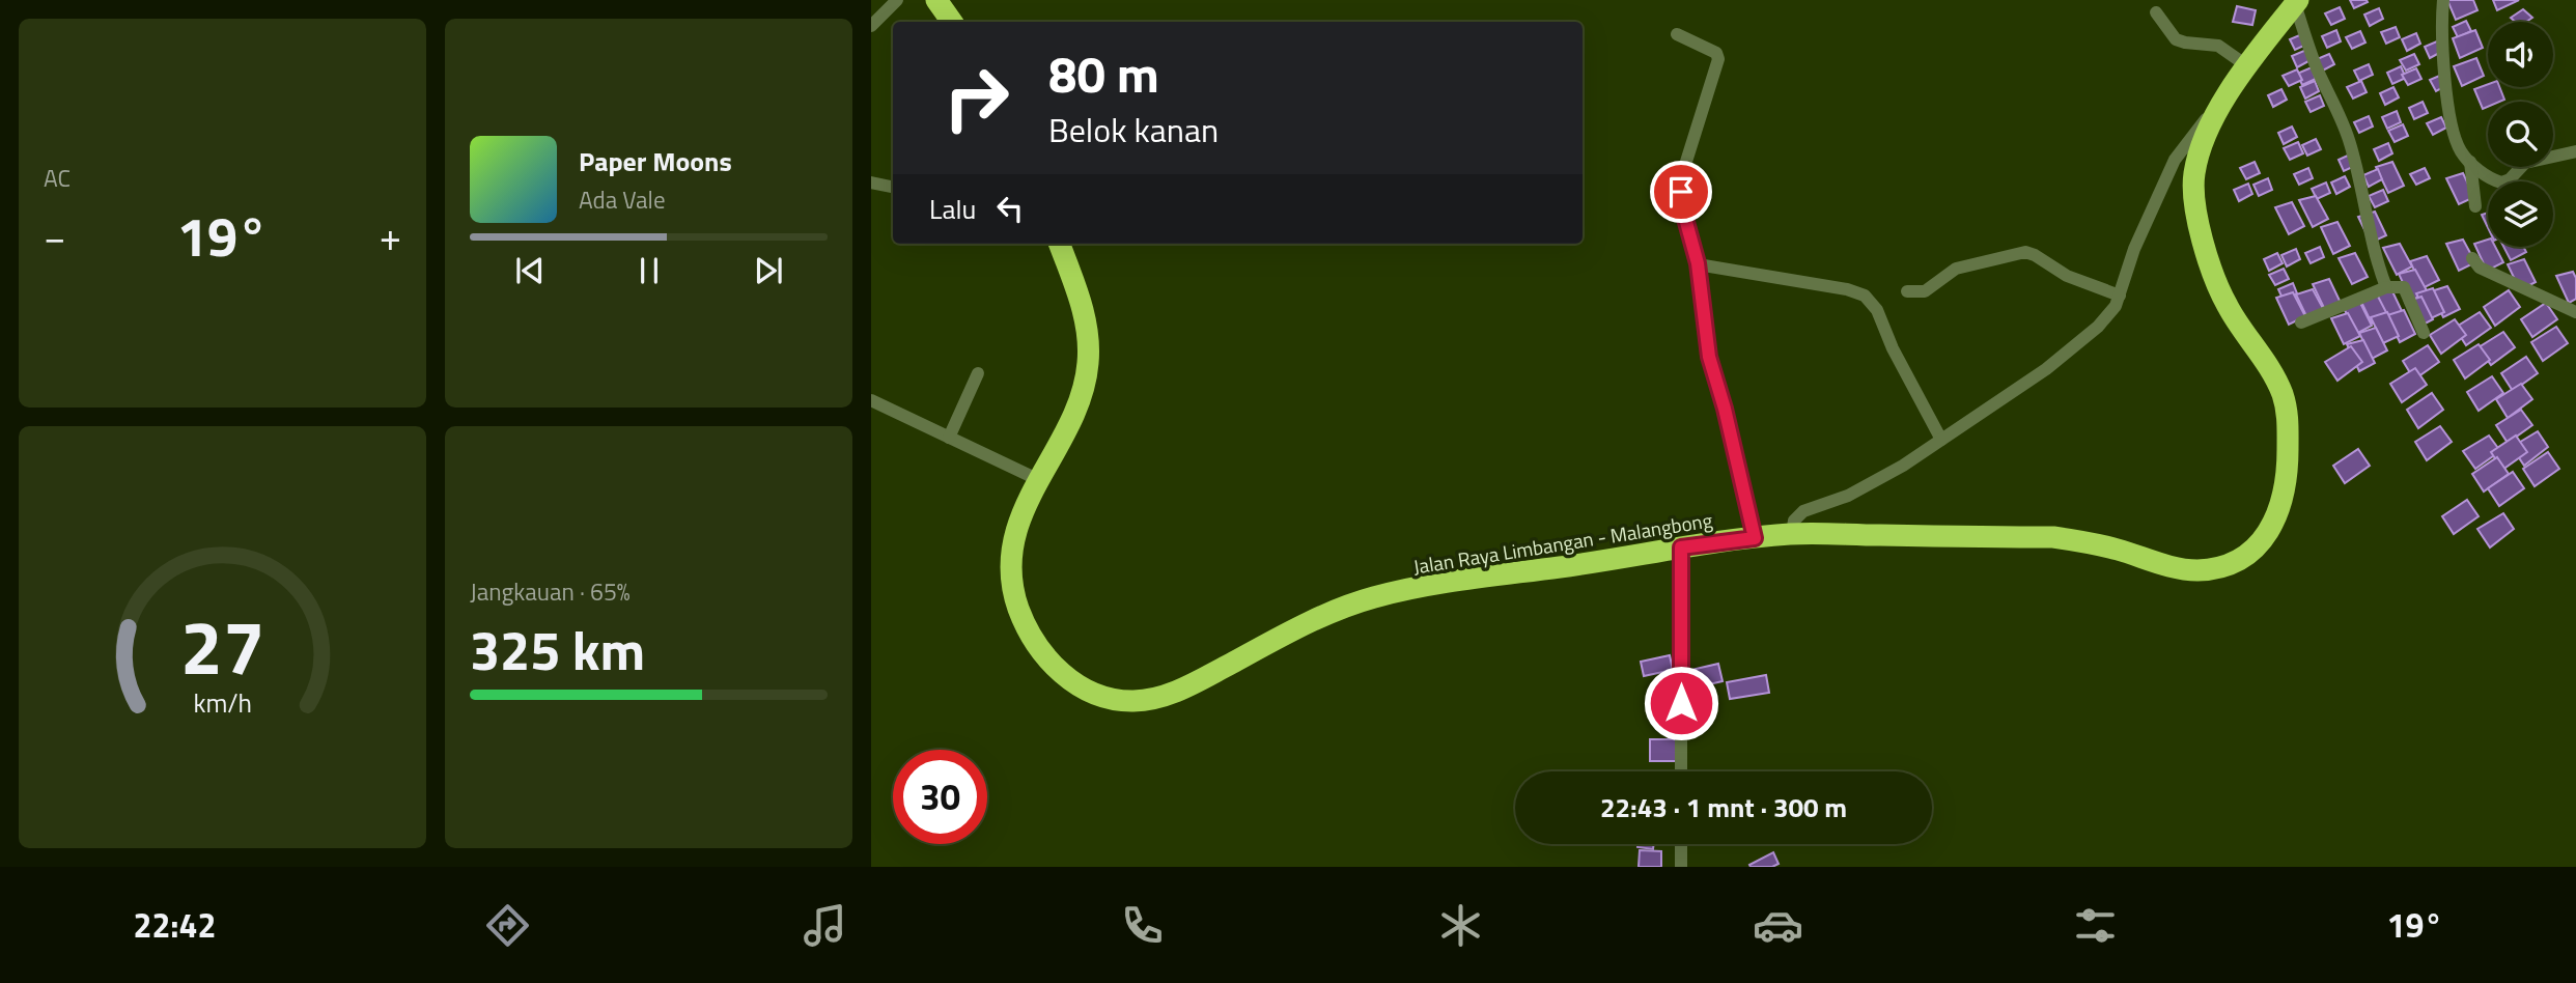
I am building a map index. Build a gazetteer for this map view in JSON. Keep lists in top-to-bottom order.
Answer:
{
  "streets": {
    "highway": ["Jalan Raya Limbangan - Malangbong"]
  },
  "page": {
    "tile": [
      "AC",
      ["Jangkauan · 65%", "325 km"]
    ],
    "turn": ["80 m", "Belok kanan"],
    "song": ["Paper Moons", "Ada Vale"],
    "then": "Lalu",
    "heat": ["−", "19°", "+"],
    "limit": "30",
    "trip": "22:43 · 1 mnt · 300 m",
    "tabs": ["22:42", "19°"],
    "gauge": ["27", "km/h"]
  }
}
